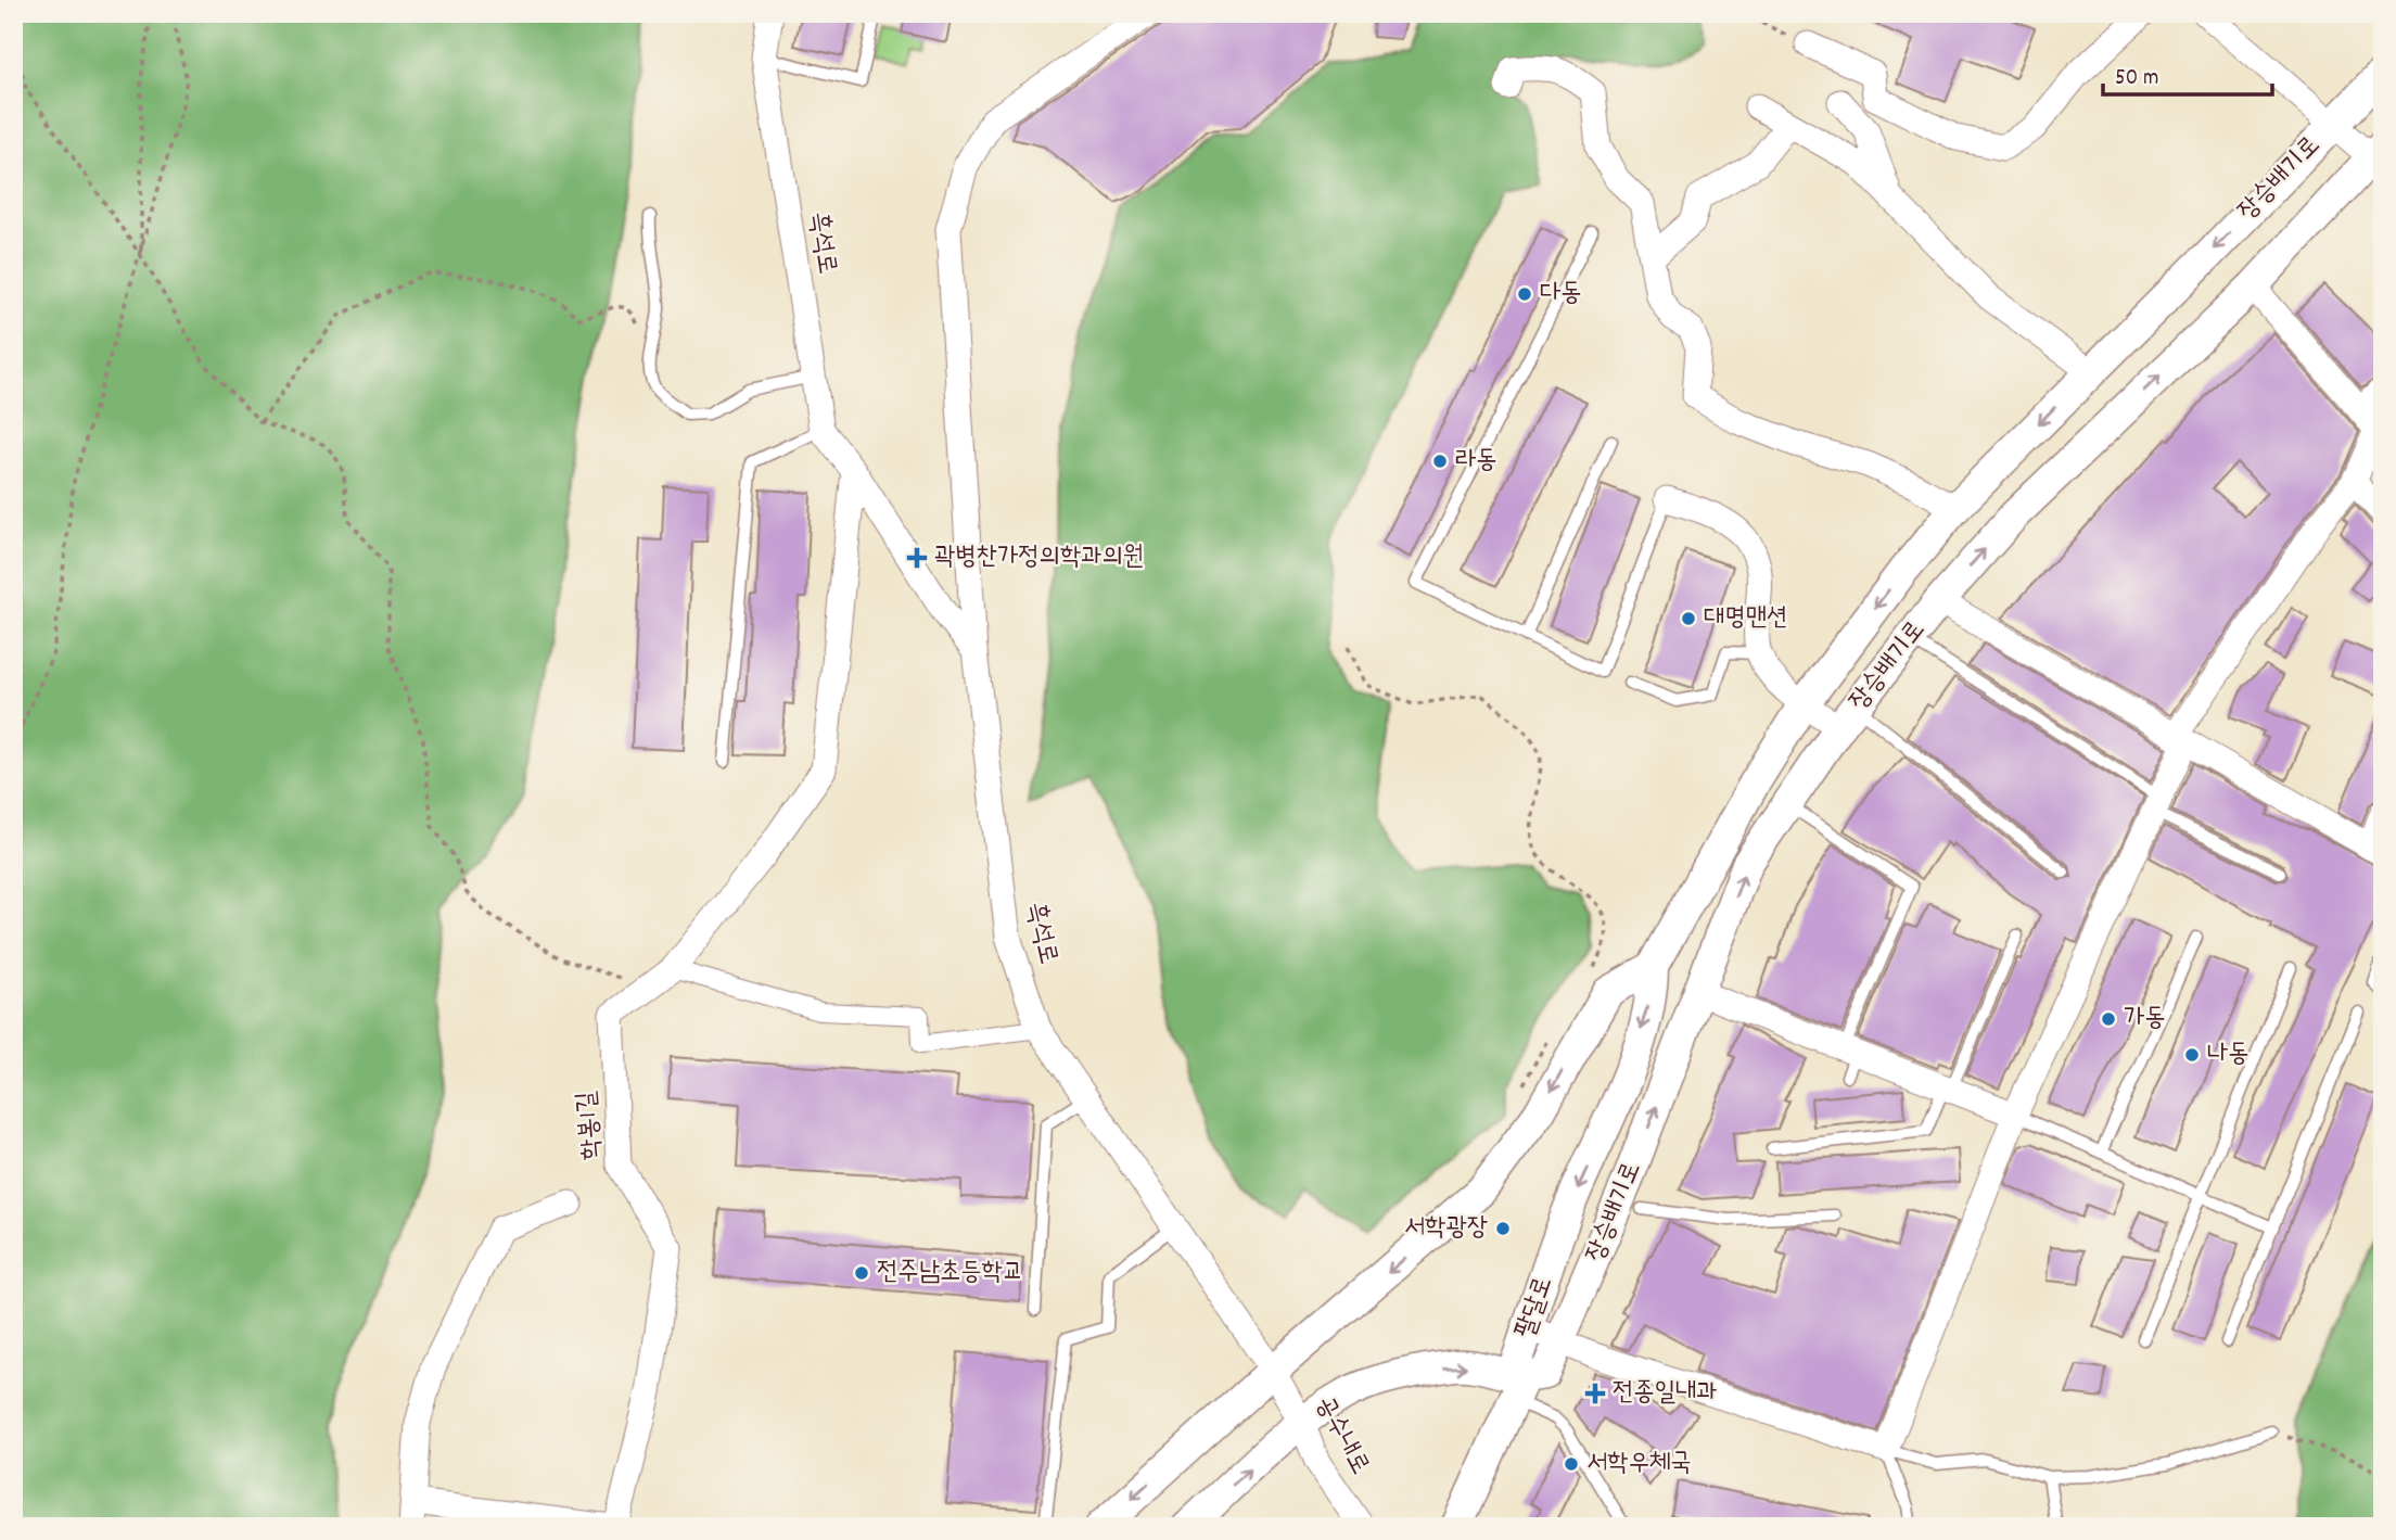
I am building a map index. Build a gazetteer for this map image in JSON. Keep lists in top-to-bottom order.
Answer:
{
  "streets": {
    "street": [
      "장승배기로",
      "흑석로",
      "학봉1길",
      "팔달로",
      "공수내로"
    ]
  },
  "crossings": [
    ["장승배기로", "팔달로"],
    ["흑석로", "공수내로"]
  ],
  "places": {
    "other": [
      "다동",
      "라동",
      "대명맨션",
      "가동",
      "나동",
      "서학광장",
      "전주남초등학교",
      "서학우체국"
    ],
    "health": ["곽병찬가정의학과의원", "전종일내과"]
  },
  "scale_bar": "50 m"
}
